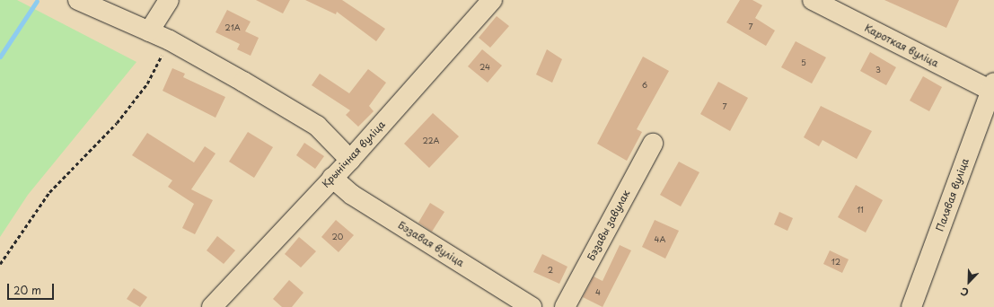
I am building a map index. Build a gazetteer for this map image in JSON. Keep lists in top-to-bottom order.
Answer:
{
  "streets": {
    "street": [
      "Кароткая вуліца",
      "Крынічная вуліца",
      "Палявая вуліца",
      "Бэзавы завулак",
      "Бэзавая вуліца"
    ]
  },
  "crossings": [
    ["Кароткая вуліца", "Палявая вуліца"],
    ["Крынічная вуліца", "Бэзавая вуліца"]
  ],
  "house_numbers": [
    "7",
    "21А",
    "5",
    "24",
    "3",
    "6",
    "7",
    "22А",
    "11",
    "20",
    "4А",
    "12",
    "2",
    "4"
  ],
  "scale_bar": "20 m",
  "north": "bottom left"
}
